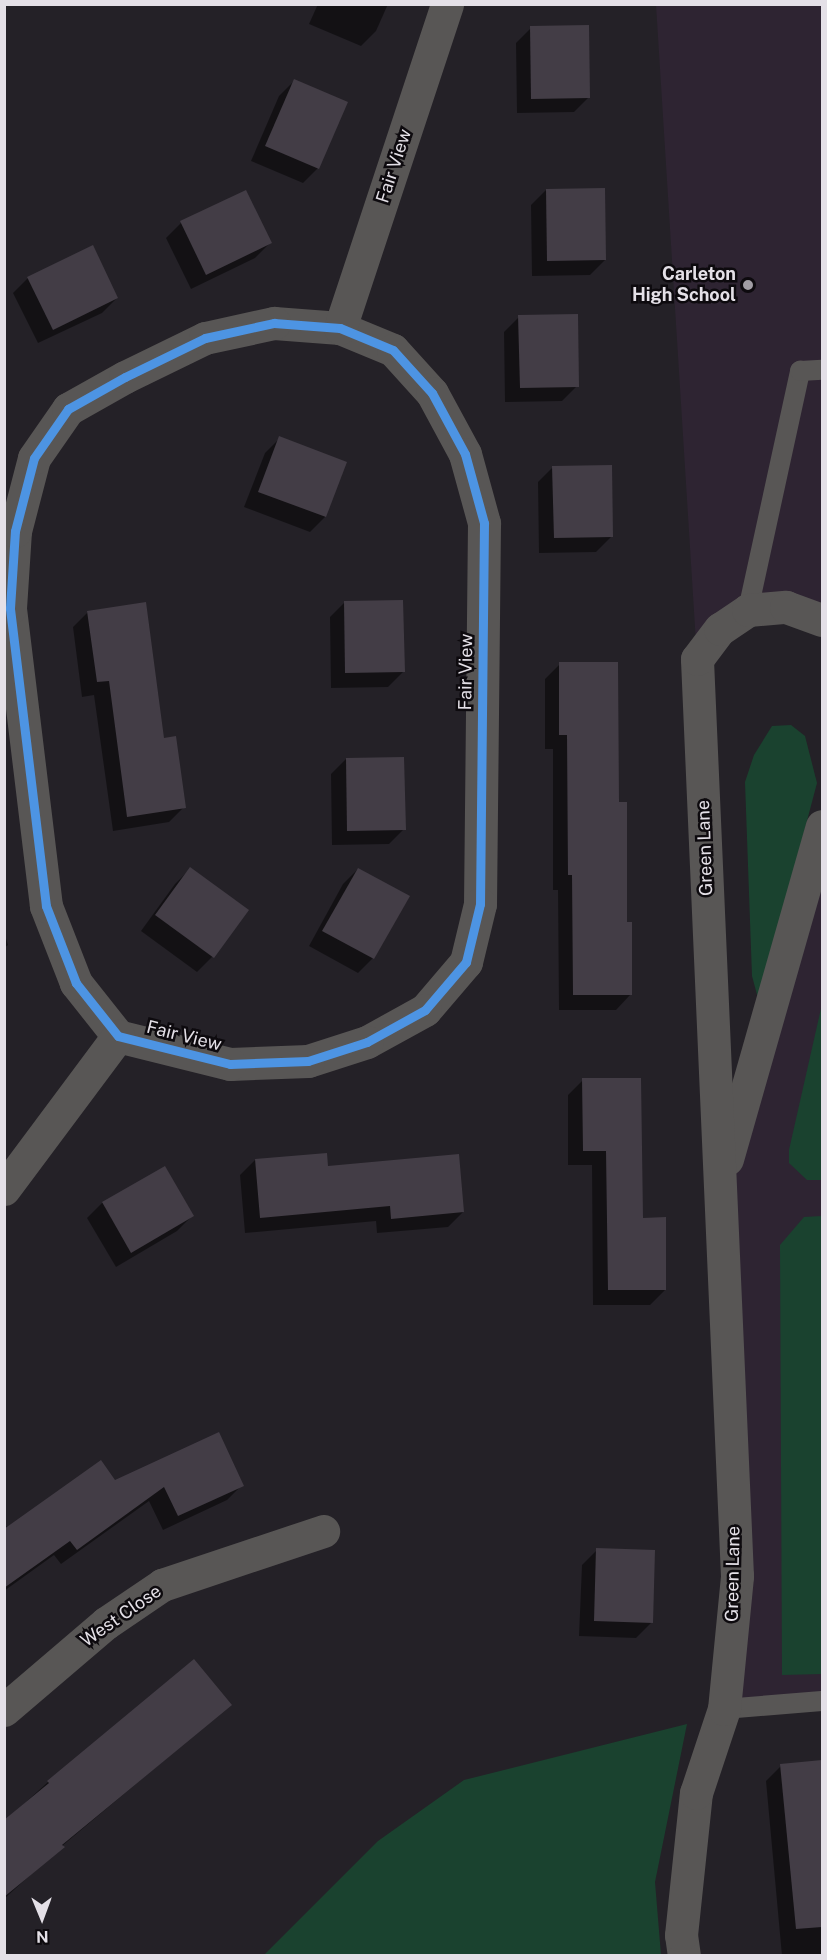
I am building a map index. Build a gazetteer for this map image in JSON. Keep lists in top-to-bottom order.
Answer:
{
  "streets": {
    "street": ["Fair View", "Green Lane", "West Close"]
  },
  "places": ["Carleton High School"],
  "north": "bottom"
}
